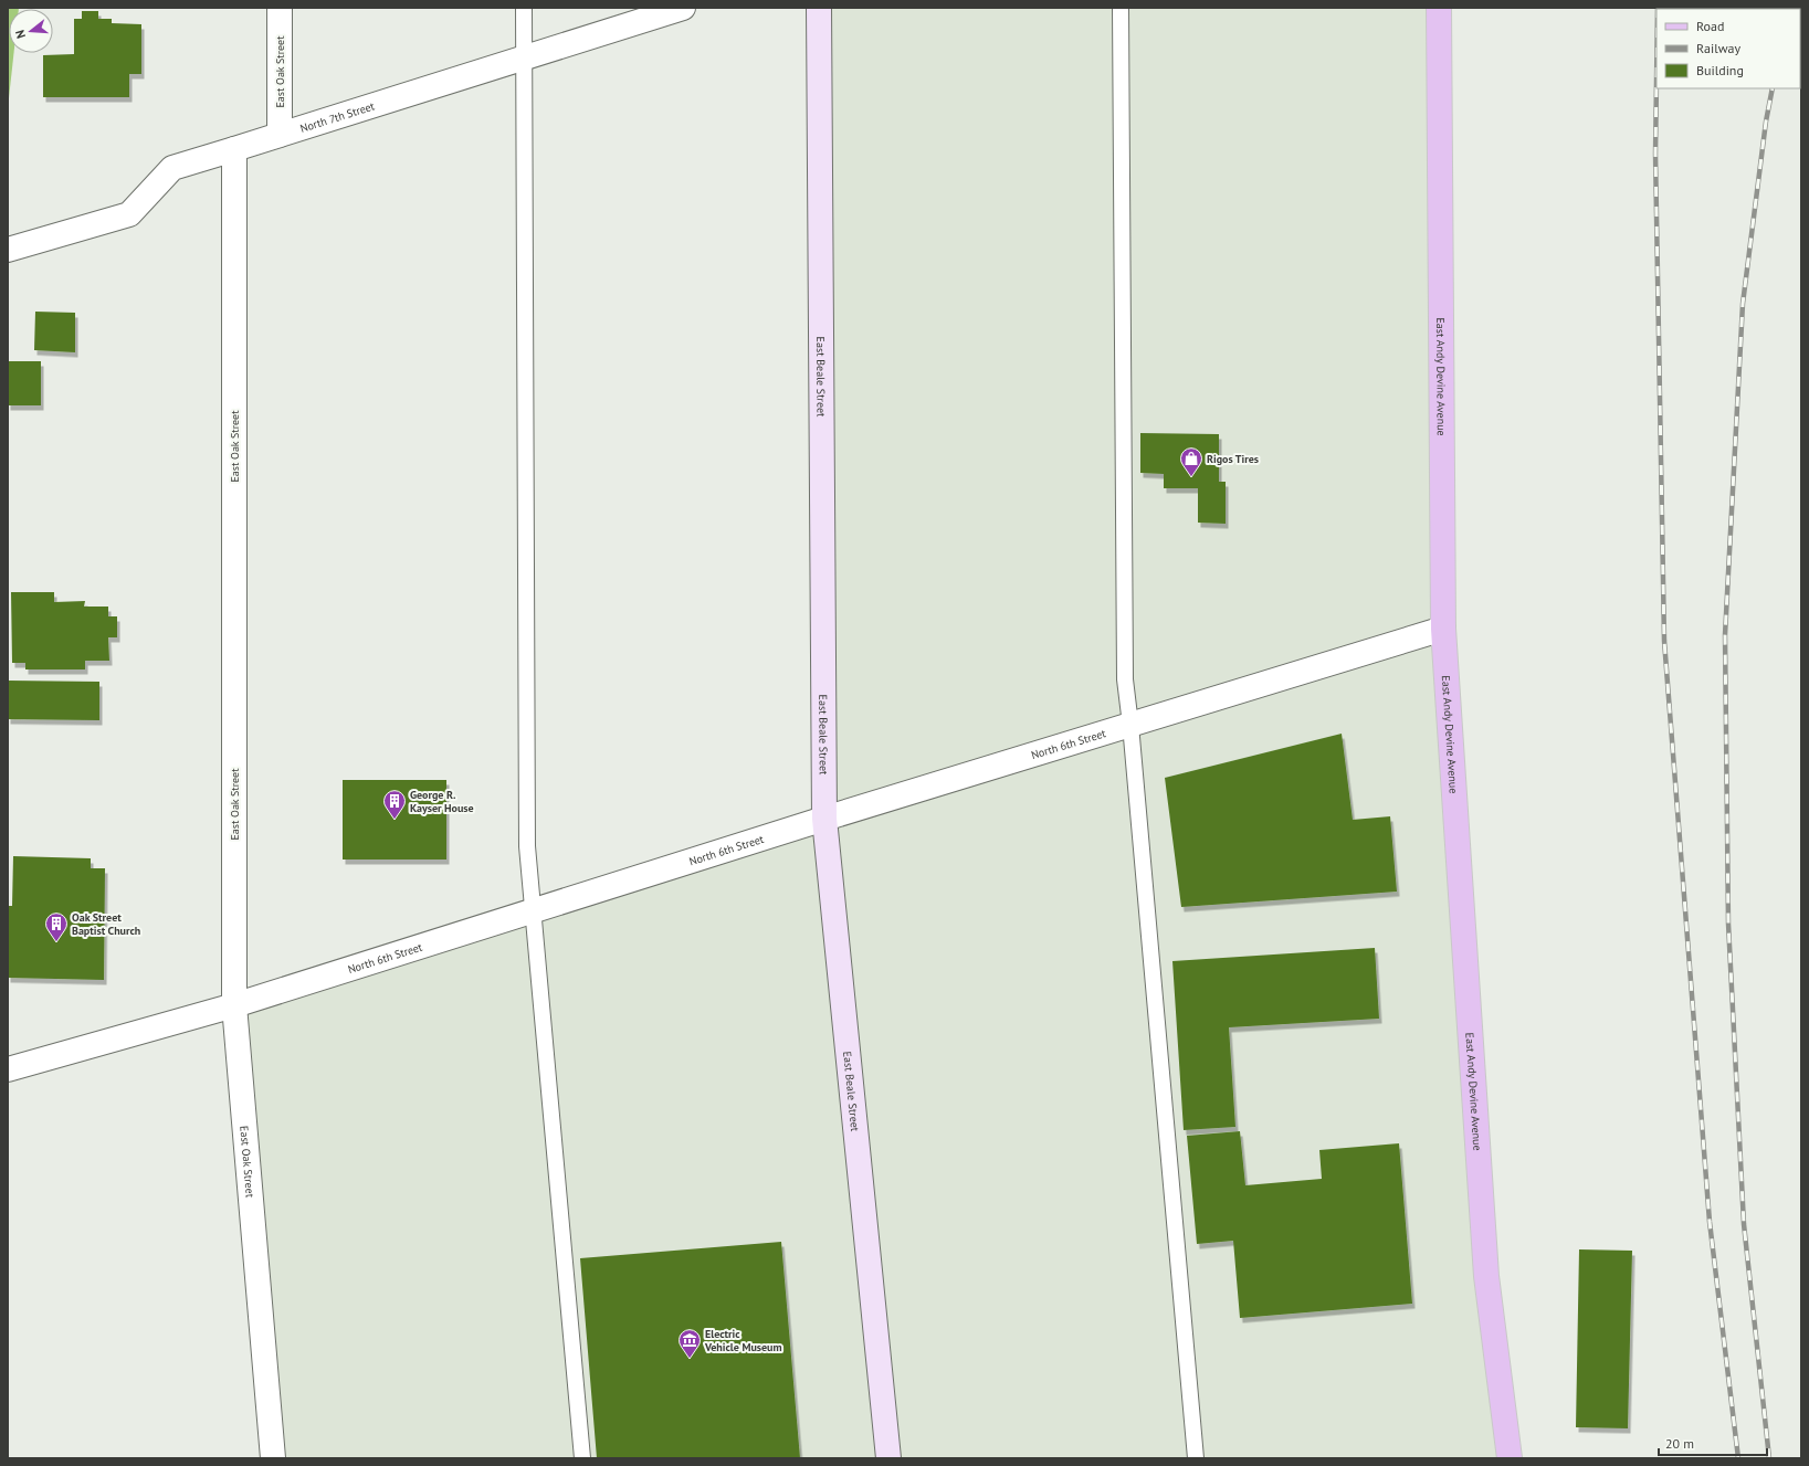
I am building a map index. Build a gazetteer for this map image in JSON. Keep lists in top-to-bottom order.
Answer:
{
  "streets": {
    "main road": ["East Beale Street", "East Andy Devine Avenue"],
    "street": ["East Oak Street", "North 7th Street", "North 6th Street"]
  },
  "crossings": [
    ["East Oak Street", "North 7th Street"],
    ["East Oak Street", "North 6th Street"],
    ["East Beale Street", "North 6th Street"],
    ["East Andy Devine Avenue", "North 6th Street"]
  ],
  "places": {
    "shop": ["Rigos Tires"],
    "building": ["George R. Kayser House", "Oak Street Baptist Church"],
    "museum": ["Electric Vehicle Museum"]
  },
  "legend": ["Road", "Railway", "Building"],
  "scale_bar": "20 m",
  "north": "left"
}
